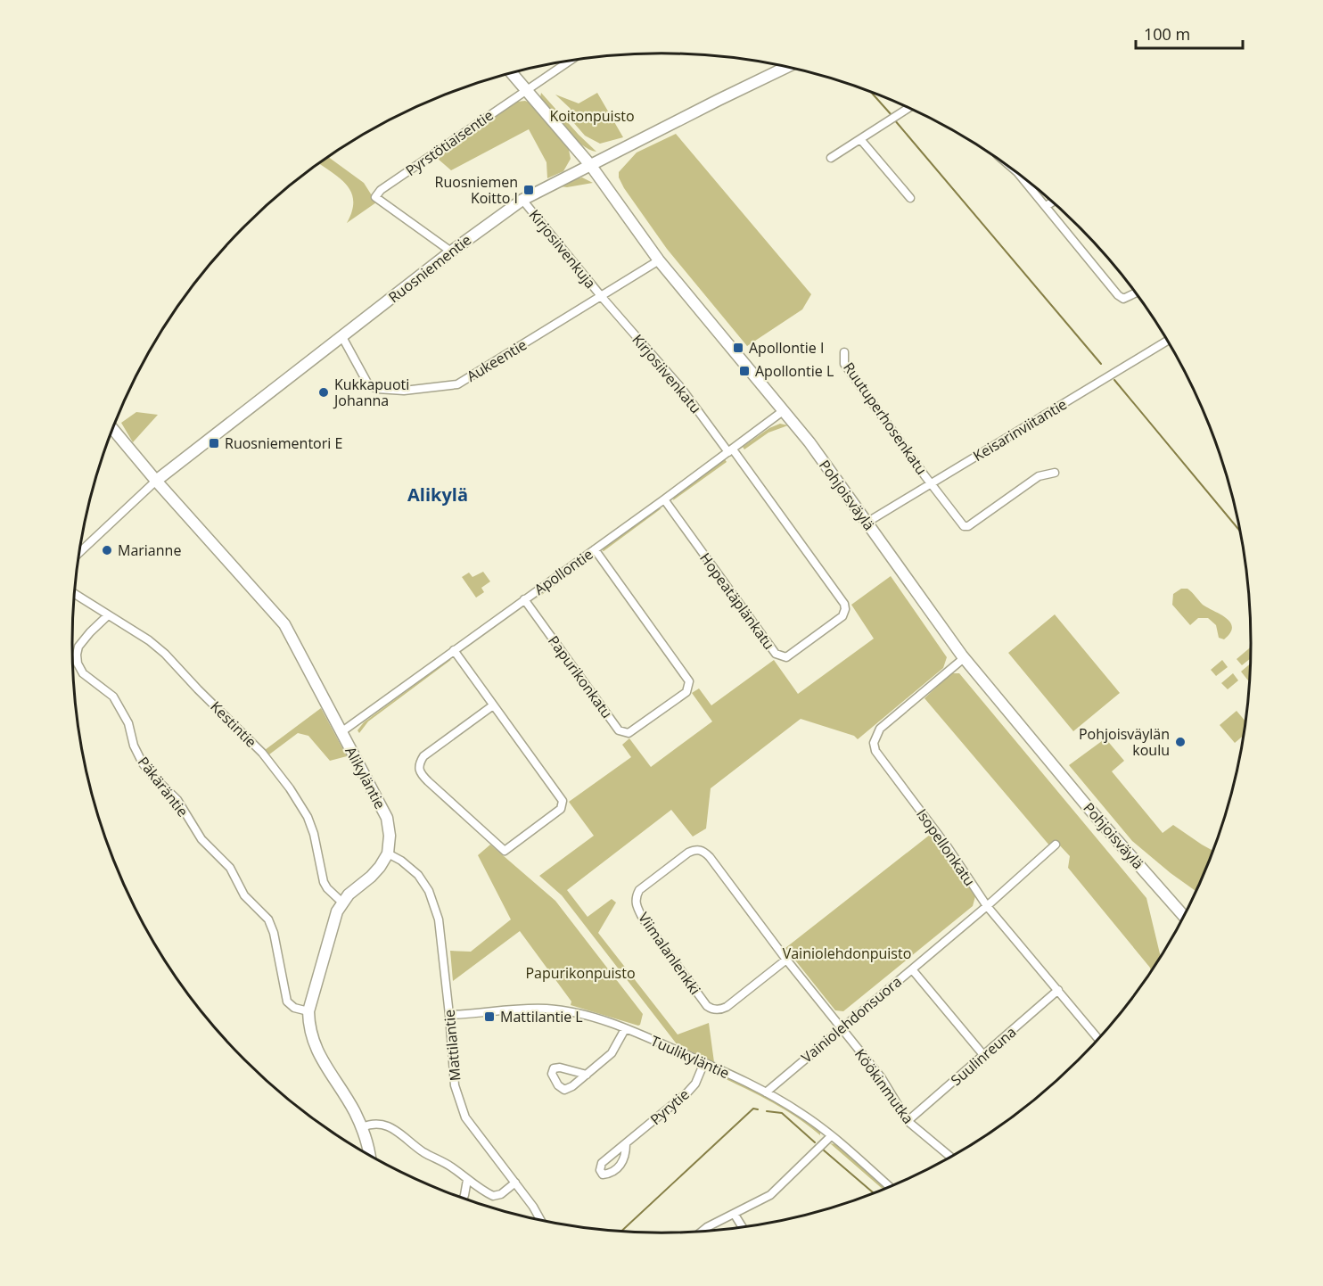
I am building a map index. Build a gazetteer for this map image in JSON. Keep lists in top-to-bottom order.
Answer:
{
  "streets": {
    "street": [
      "Pyrstötiaisentie",
      "Kirjosiivenkuja",
      "Ruosniementie",
      "Aukeentie",
      "Kirjosiivenkatu",
      "Ruutuperhosenkatu",
      "Keisarinviitantie",
      "Pohjoisväylä",
      "Apollontie",
      "Hopeatäplänkatu",
      "Papurikonkatu",
      "Kestintie",
      "Alikyläntie",
      "Päkäräntie",
      "Isopellonkatu",
      "Viimalanlenkki",
      "Vainiolehdonsuora",
      "Mattilantie",
      "Suulinreuna",
      "Tuulikyläntie",
      "Köökinmutka",
      "Pyrytie"
    ]
  },
  "crossings": [
    ["Pyrstötiaisentie", "Ruosniementie"],
    ["Pyrstötiaisentie", "Pohjoisväylä"],
    ["Kirjosiivenkuja", "Ruosniementie"],
    ["Kirjosiivenkuja", "Aukeentie"],
    ["Kirjosiivenkuja", "Kirjosiivenkatu"],
    ["Ruosniementie", "Aukeentie"],
    ["Ruosniementie", "Pohjoisväylä"],
    ["Ruosniementie", "Alikyläntie"],
    ["Aukeentie", "Kirjosiivenkatu"],
    ["Aukeentie", "Pohjoisväylä"],
    ["Kirjosiivenkatu", "Apollontie"],
    ["Kirjosiivenkatu", "Hopeatäplänkatu"],
    ["Ruutuperhosenkatu", "Keisarinviitantie"],
    ["Keisarinviitantie", "Pohjoisväylä"],
    ["Pohjoisväylä", "Apollontie"],
    ["Pohjoisväylä", "Isopellonkatu"],
    ["Apollontie", "Hopeatäplänkatu"],
    ["Apollontie", "Papurikonkatu"],
    ["Apollontie", "Alikyläntie"],
    ["Kestintie", "Päkäräntie"],
    ["Alikyläntie", "Mattilantie"],
    ["Isopellonkatu", "Vainiolehdonsuora"],
    ["Isopellonkatu", "Suulinreuna"],
    ["Viimalanlenkki", "Vainiolehdonsuora"],
    ["Viimalanlenkki", "Köökinmutka"],
    ["Vainiolehdonsuora", "Tuulikyläntie"],
    ["Vainiolehdonsuora", "Köökinmutka"],
    ["Mattilantie", "Tuulikyläntie"],
    ["Suulinreuna", "Köökinmutka"],
    ["Tuulikyläntie", "Pyrytie"]
  ],
  "districts": ["Alikylä"],
  "parks": ["Koitonpuisto", "Vainiolehdonpuisto", "Papurikonpuisto"],
  "places": {
    "transit": [
      "Ruosniemen Koitto I",
      "Apollontie I",
      "Apollontie L",
      "Ruosniementori E",
      "Mattilantie L"
    ],
    "other": ["Kukkapuoti Johanna", "Marianne", "Pohjoisväylän koulu"]
  },
  "scale_bar": "100 m"
}
